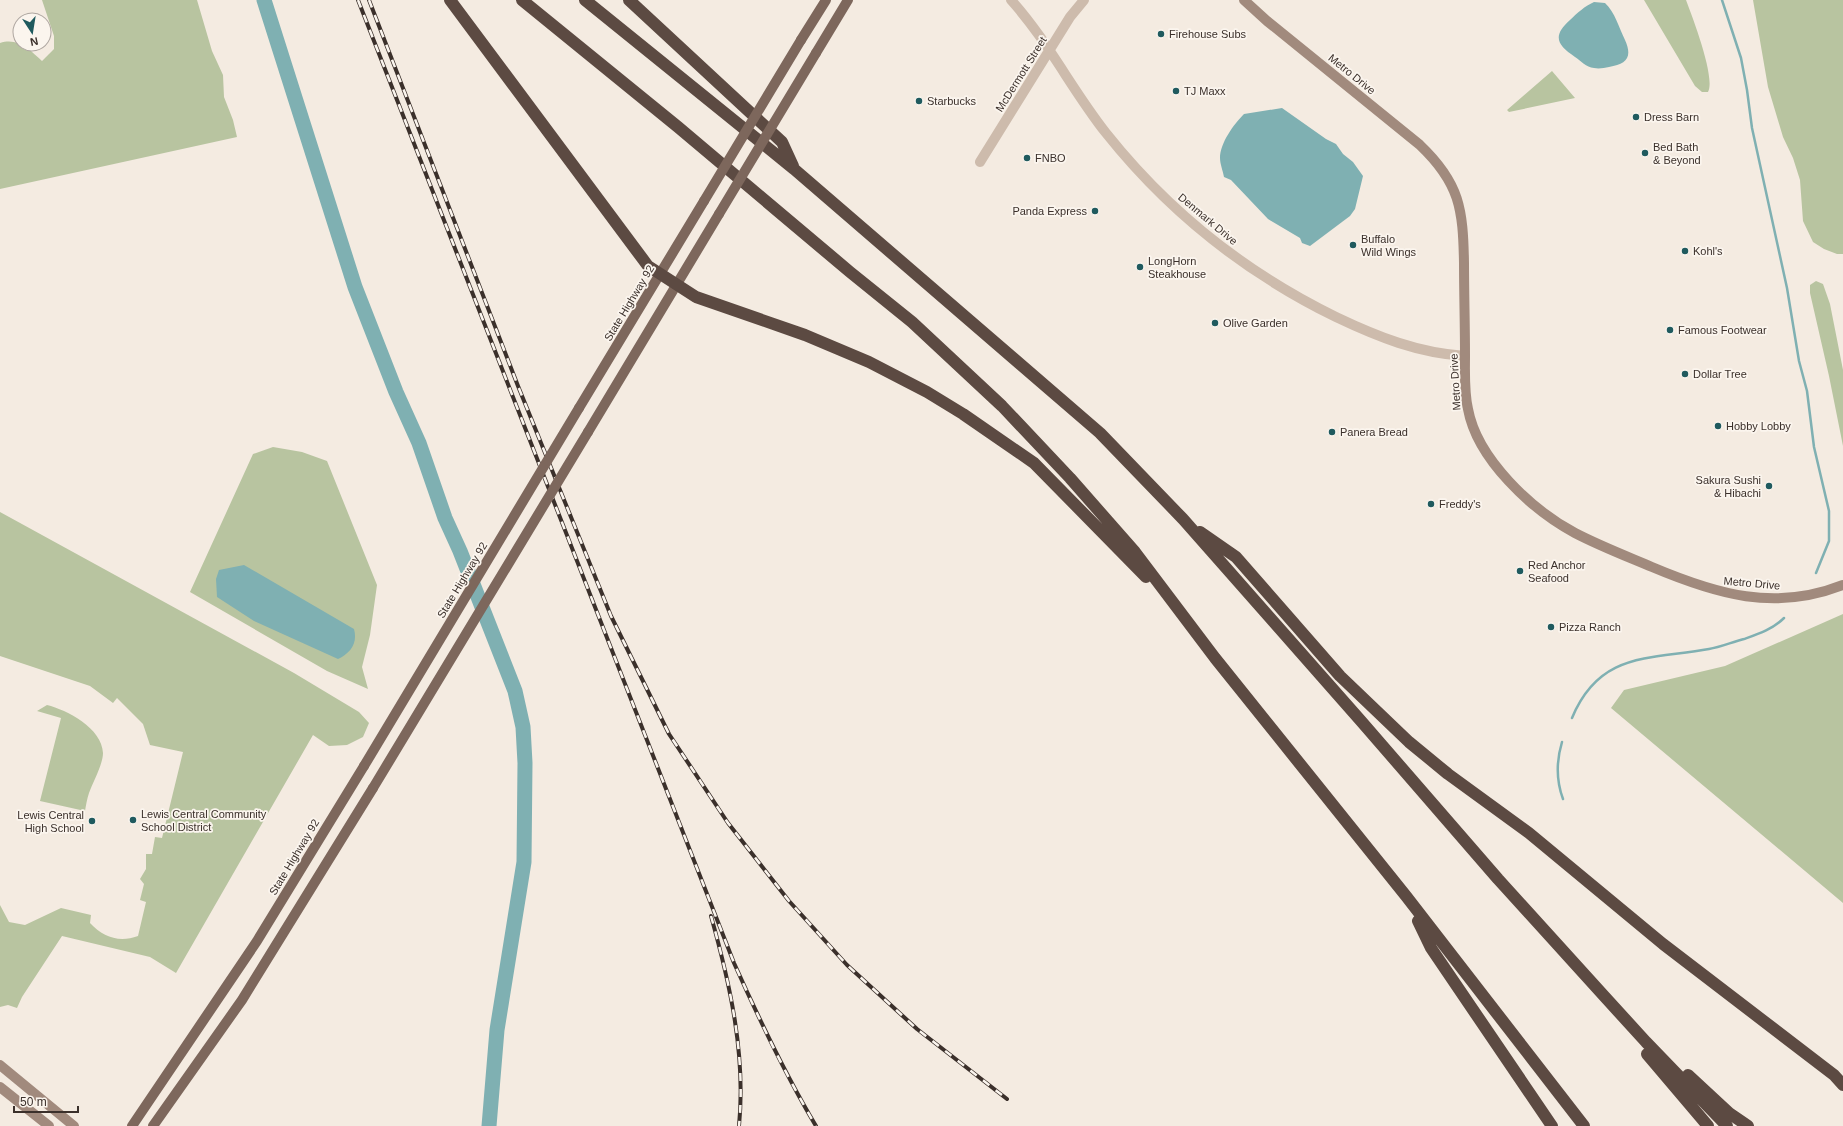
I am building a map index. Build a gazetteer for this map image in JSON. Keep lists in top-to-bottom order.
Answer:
{
  "streets": {
    "main road": ["State Highway 92"],
    "street": ["McDermott Street", "Metro Drive", "Denmark Drive"]
  },
  "crossings": [
    ["McDermott Street", "Denmark Drive"],
    ["Metro Drive", "Denmark Drive"]
  ],
  "places": [
    "Firehouse Subs",
    "TJ Maxx",
    "Starbucks",
    "Dress Barn",
    "Bed Bath & Beyond",
    "FNBO",
    "Panda Express",
    "Buffalo Wild Wings",
    "Kohl's",
    "LongHorn Steakhouse",
    "Olive Garden",
    "Famous Footwear",
    "Dollar Tree",
    "Hobby Lobby",
    "Panera Bread",
    "Sakura Sushi & Hibachi",
    "Freddy's",
    "Red Anchor Seafood",
    "Pizza Ranch",
    "Lewis Central Community School District",
    "Lewis Central High School"
  ],
  "scale_bar": "50 m",
  "north": "bottom"
}
